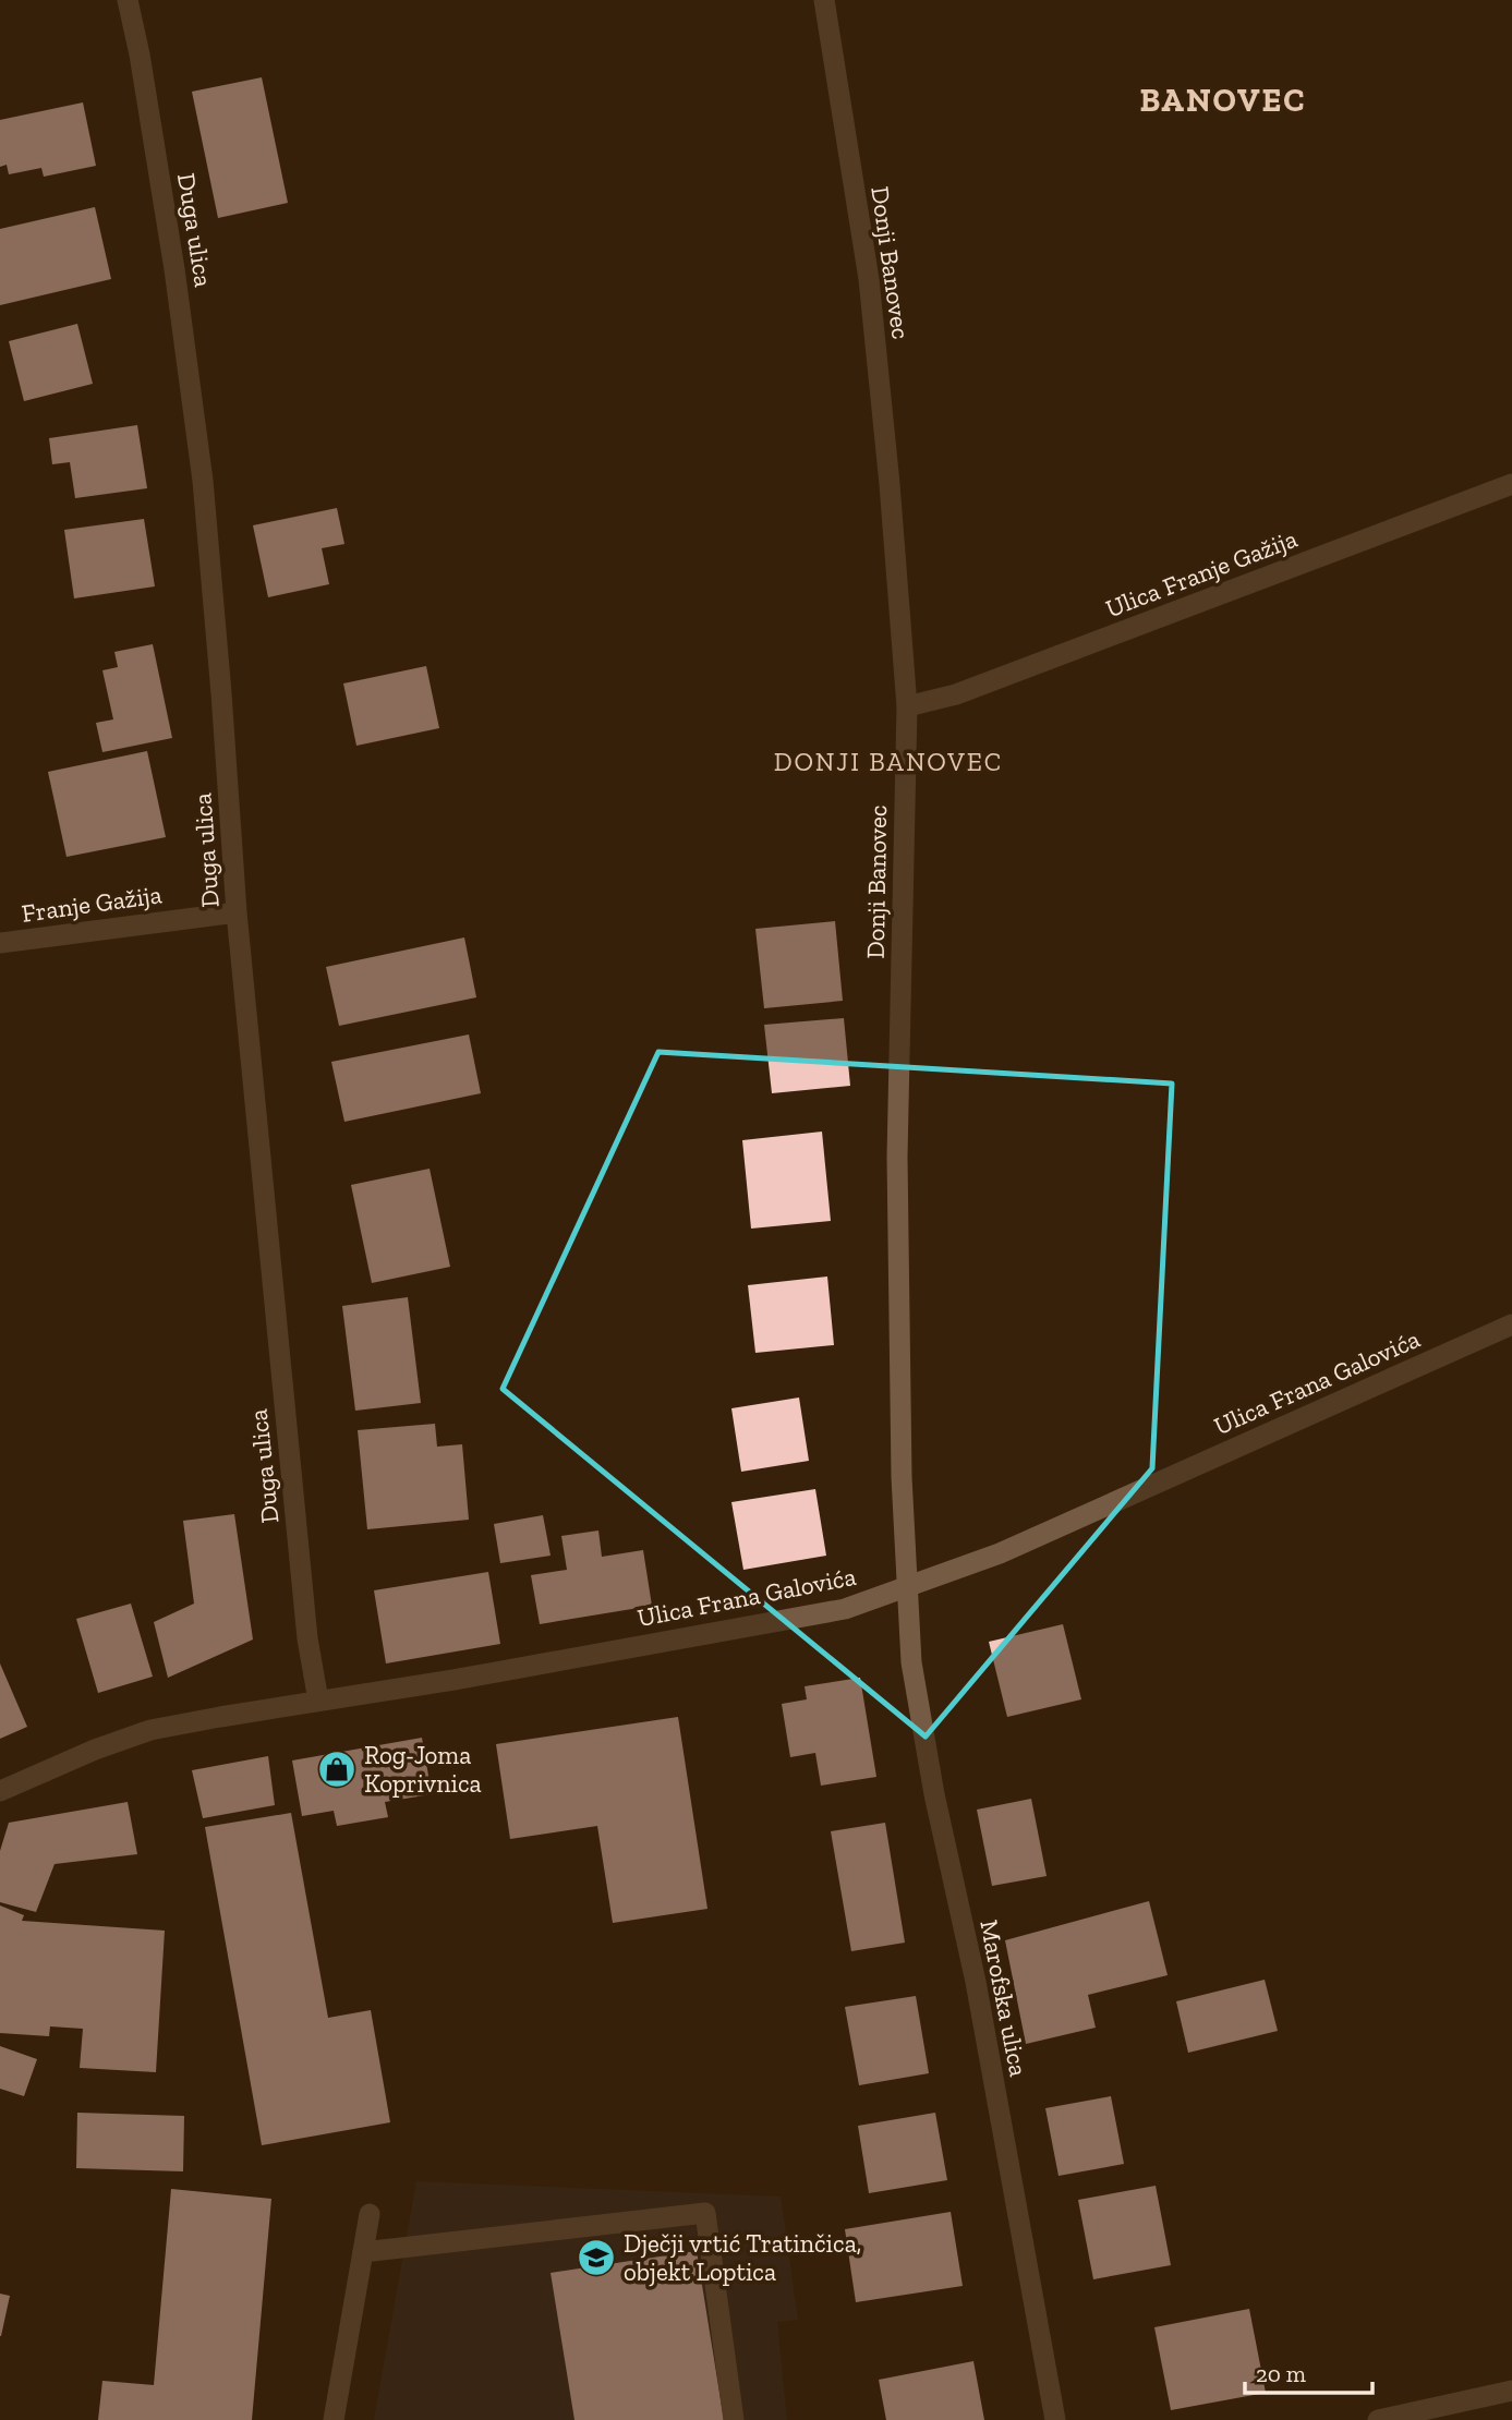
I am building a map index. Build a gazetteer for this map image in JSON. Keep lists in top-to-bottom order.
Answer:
{
  "streets": {
    "street": [
      "Duga ulica",
      "Donji Banovec",
      "Ulica Franje Gažija",
      "Franje Gažija",
      "Ulica Frana Galovića",
      "Marofska ulica"
    ]
  },
  "crossings": [
    ["Duga ulica", "Franje Gažija"],
    ["Duga ulica", "Ulica Frana Galovića"],
    ["Donji Banovec", "Ulica Franje Gažija"],
    ["Donji Banovec", "Ulica Frana Galovića"],
    ["Donji Banovec", "Marofska ulica"],
    ["Ulica Frana Galovića", "Marofska ulica"]
  ],
  "districts": ["BANOVEC", "DONJI BANOVEC"],
  "places": {
    "shop": ["Rog-Joma Koprivnica"],
    "school or university": ["Dječji vrtić Tratinčica, objekt Loptica"]
  },
  "scale_bar": "20 m"
}
